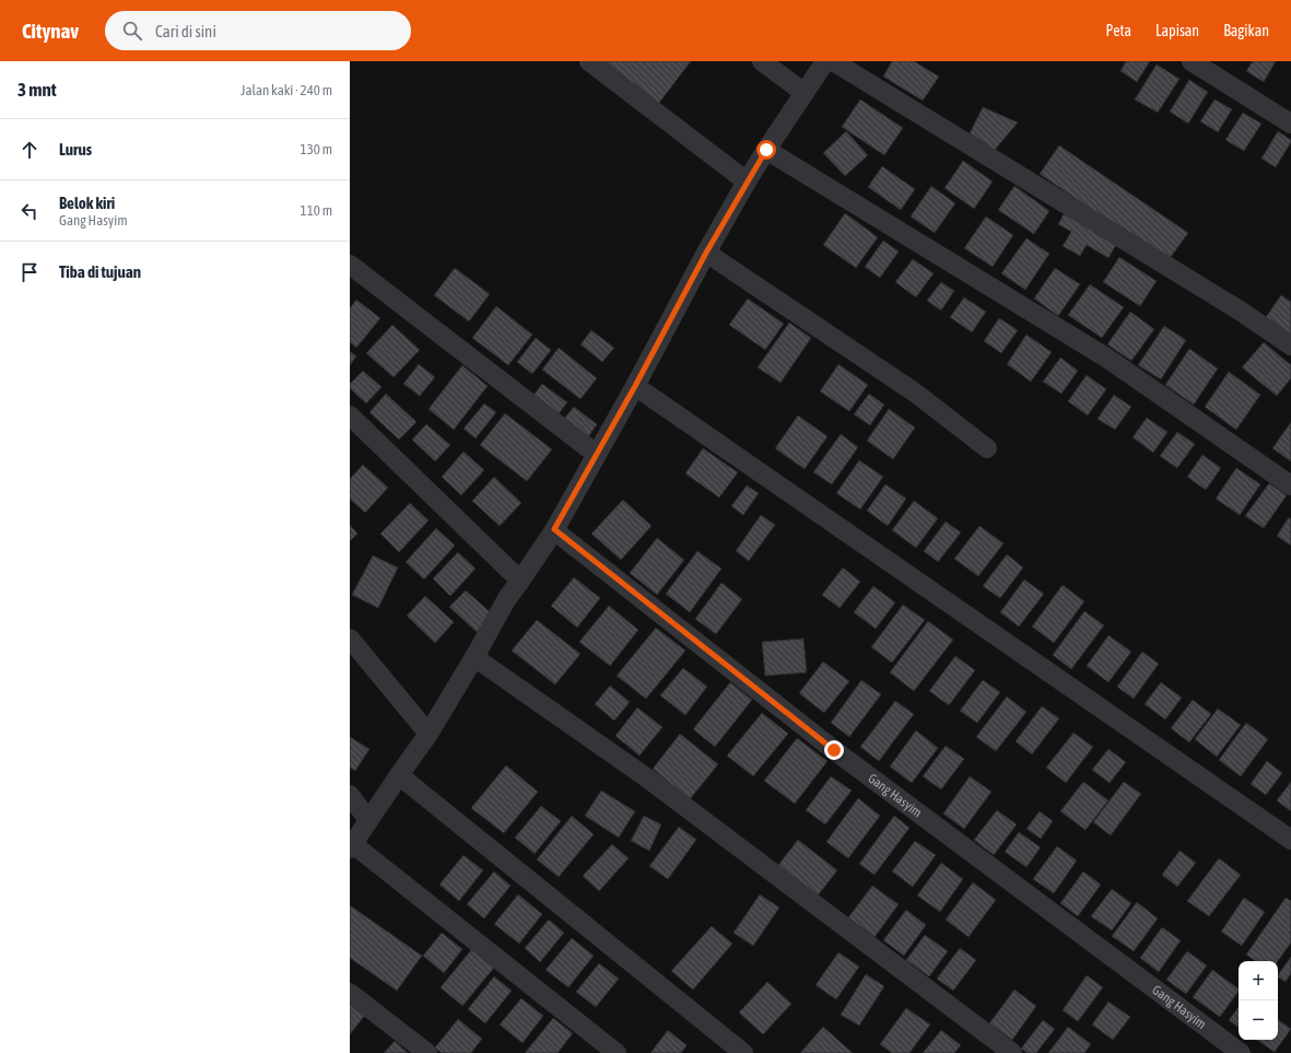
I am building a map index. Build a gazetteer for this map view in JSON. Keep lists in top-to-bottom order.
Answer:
{
  "streets": {
    "street": ["Gang Hasyim"]
  },
  "page": {
    "header": "Citynav",
    "search": "Cari di sini",
    "nav": ["Peta", "Lapisan", "Bagikan"],
    "heading": ["3 mnt", "Jalan kaki · 240 m"],
    "list": [
      ["Lurus", "130 m"],
      ["Belok kiri", "Gang Hasyim", "110 m"],
      "Tiba di tujuan"
    ],
    "map_buttons": ["+", "−"]
  }
}
